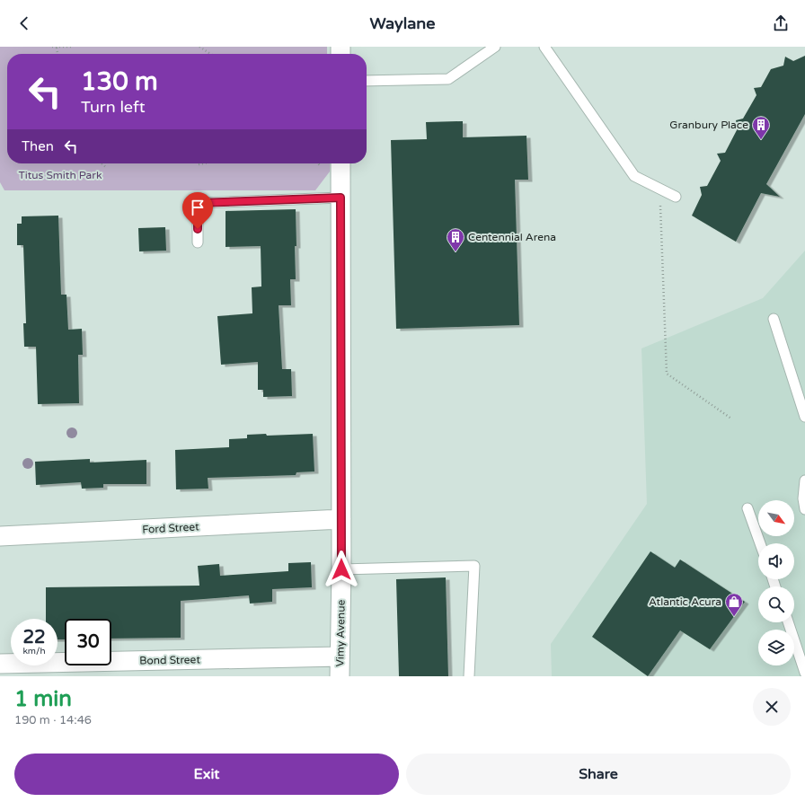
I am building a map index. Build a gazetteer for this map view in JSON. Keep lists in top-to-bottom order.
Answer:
{
  "streets": {
    "street": ["Ford Street", "Vimy Avenue", "Bond Street"]
  },
  "crossings": [
    ["Ford Street", "Vimy Avenue"],
    ["Vimy Avenue", "Bond Street"]
  ],
  "parks": ["Titus Smith Park"],
  "places": {
    "building": ["Granbury Place", "Centennial Arena"],
    "shop": ["Atlantic Acura"]
  },
  "north": "bottom right",
  "page": {
    "header": "Waylane",
    "turn": ["130 m", "Turn left"],
    "then": "Then",
    "speed": "22 km/h",
    "limit": "30",
    "heading": ["1 min", "190 m · 14:46"],
    "buttons": ["Exit", "Share"]
  }
}
